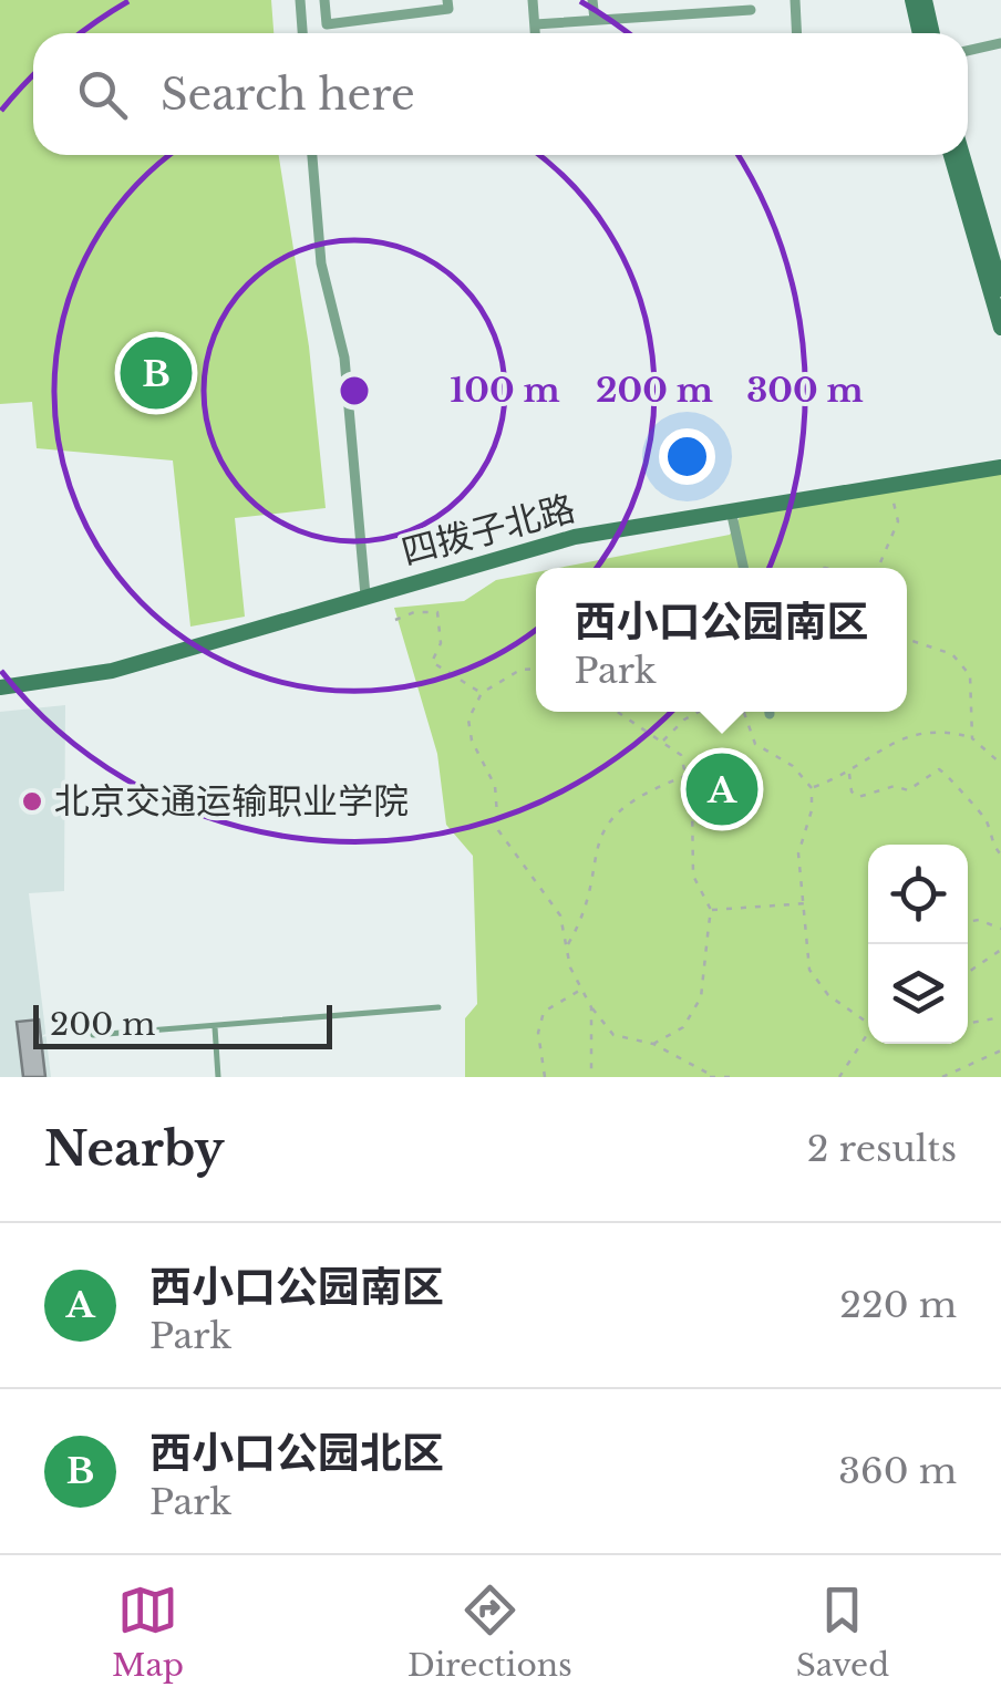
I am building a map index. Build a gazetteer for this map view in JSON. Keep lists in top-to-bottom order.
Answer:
{
  "streets": {
    "street": ["四拨子北路"]
  },
  "places": ["北京交通运输职业学院"],
  "scale_bar": "200 m",
  "page": {
    "search": "Search here",
    "pins": ["B", "A"],
    "popup": ["西小口公园南区", "Park"],
    "scale": "200 m",
    "heading": ["Nearby", "2 results"],
    "list": [
      {
        "mark": "A",
        "name": "西小口公园南区",
        "note": "Park",
        "value": "220 m"
      },
      {
        "mark": "B",
        "name": "西小口公园北区",
        "note": "Park",
        "value": "360 m"
      }
    ],
    "nav": ["Map", "Directions", "Saved"]
  },
  "rings": ["100 m", "200 m", "300 m"]
}
